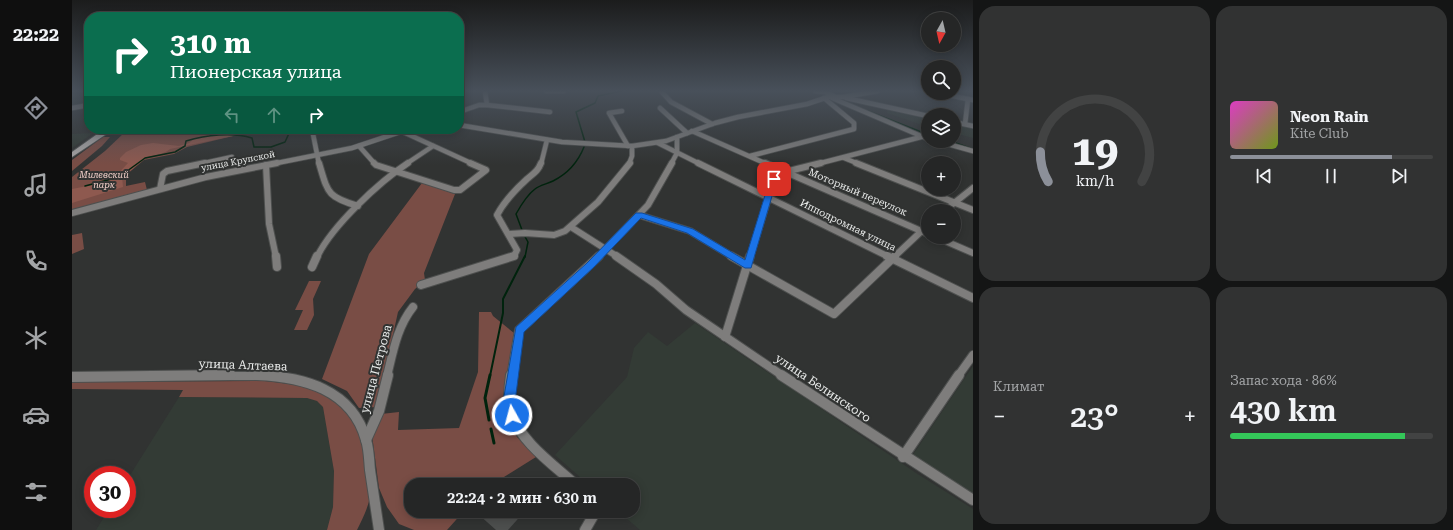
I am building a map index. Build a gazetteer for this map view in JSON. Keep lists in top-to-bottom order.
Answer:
{
  "streets": {
    "street": [
      "улица Крупской",
      "Моторный переулок",
      "Ипподромная улица",
      "улица Алтаева",
      "улица Петрова",
      "улица Белинского"
    ]
  },
  "crossings": [
    ["улица Алтаева", "улица Петрова"]
  ],
  "parks": ["Милевский парк"],
  "north": "bottom",
  "page": {
    "tabs": "22:22",
    "map_buttons": ["+", "−"],
    "turn": ["310 m", "Пионерская улица"],
    "song": ["Neon Rain", "Kite Club"],
    "tile": [
      "Климат",
      ["Запас хода · 86%", "430 km"]
    ],
    "heat": ["−", "23°", "+"],
    "limit": "30",
    "trip": "22:24 · 2 мин · 630 m",
    "gauge": ["19", "km/h"]
  }
}
